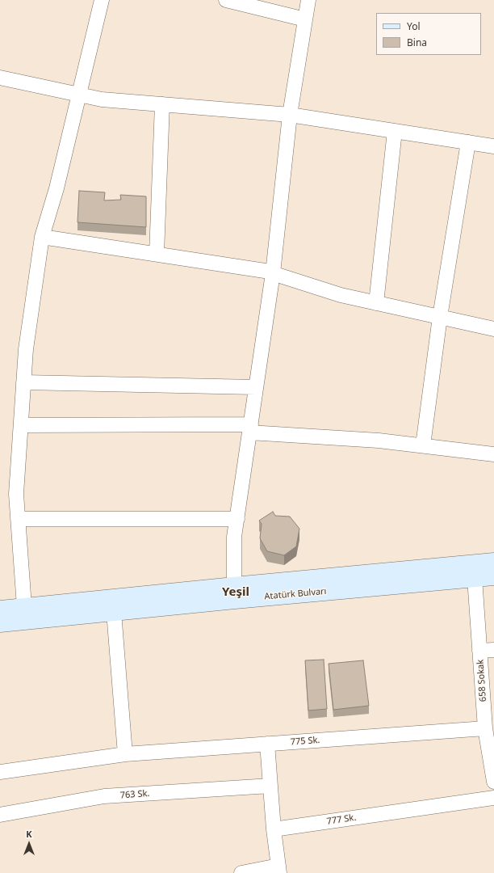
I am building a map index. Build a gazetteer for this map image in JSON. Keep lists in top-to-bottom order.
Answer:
{
  "streets": {
    "main road": ["Atatürk Bulvarı"],
    "street": [
      "658 Sokak",
      "775 Sk.",
      "763 Sk.",
      "777 Sk."
    ]
  },
  "crossings": [
    ["Atatürk Bulvarı", "658 Sokak"],
    ["658 Sokak", "775 Sk."]
  ],
  "districts": ["Yeşil"],
  "legend": ["Yol", "Bina"],
  "north": "top"
}
